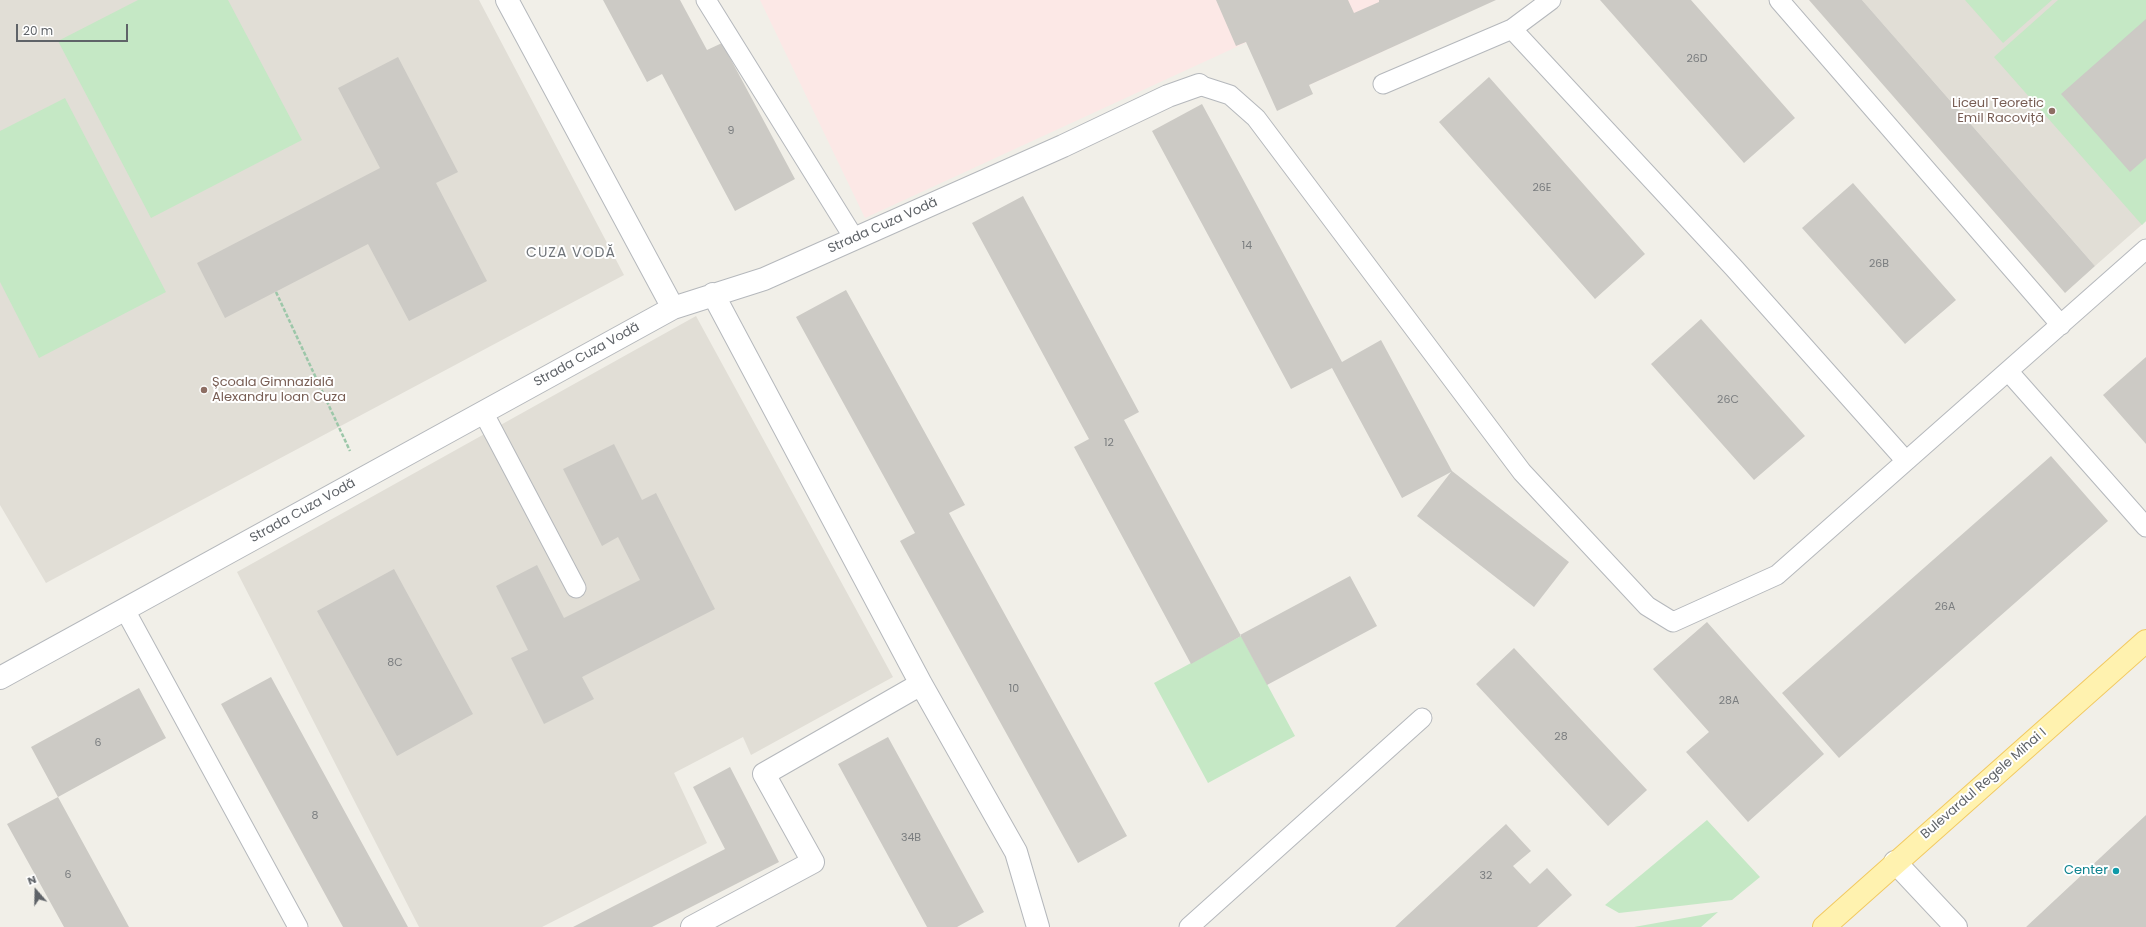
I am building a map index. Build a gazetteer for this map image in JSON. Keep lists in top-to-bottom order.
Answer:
{
  "streets": {
    "main road": ["Bulevardul Regele Mihai I"],
    "street": ["Strada Cuza Vodă"]
  },
  "districts": ["CUZA VODĂ"],
  "places": ["Liceul Teoretic Emil Racoviță", "Școala Gimnazială Alexandru Ioan Cuza", "Center"],
  "house_numbers": [
    "26D",
    "9",
    "26E",
    "14",
    "26B",
    "26C",
    "12",
    "26A",
    "8C",
    "10",
    "28A",
    "28",
    "6",
    "8",
    "34B",
    "6",
    "32"
  ],
  "scale_bar": "20 m",
  "north": "top"
}
